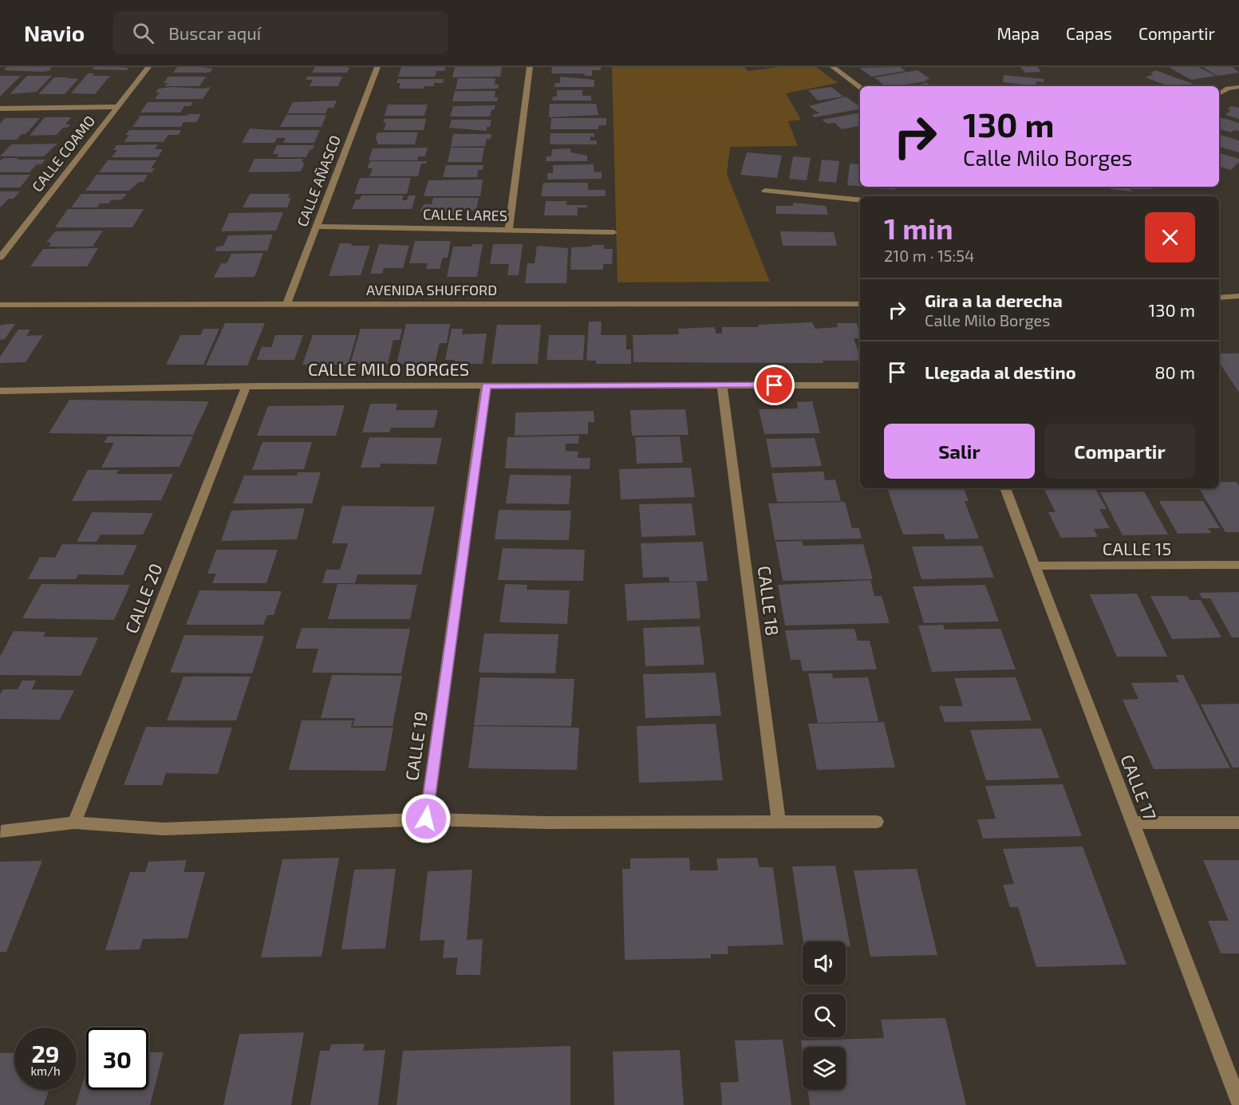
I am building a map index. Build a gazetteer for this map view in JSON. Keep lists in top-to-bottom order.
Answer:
{
  "streets": {
    "street": [
      "CALLE COAMO",
      "CALLE AÑASCO",
      "CALLE LARES",
      "AVENIDA SHUFFORD",
      "CALLE MILO BORGES",
      "CALLE 15",
      "CALLE 20",
      "CALLE 18",
      "CALLE 19",
      "CALLE 17"
    ]
  },
  "crossings": [
    ["CALLE AÑASCO", "CALLE LARES"],
    ["CALLE AÑASCO", "AVENIDA SHUFFORD"],
    ["CALLE MILO BORGES", "CALLE 20"],
    ["CALLE MILO BORGES", "CALLE 18"],
    ["CALLE MILO BORGES", "CALLE 19"],
    ["CALLE 15", "CALLE 17"]
  ],
  "page": {
    "header": "Navio",
    "search": "Buscar aquí",
    "nav": ["Mapa", "Capas", "Compartir"],
    "turn": ["130 m", "Calle Milo Borges"],
    "heading": ["1 min", "210 m · 15:54"],
    "list": [
      {
        "name": "Gira a la derecha",
        "note": "Calle Milo Borges",
        "value": "130 m"
      },
      {
        "name": "Llegada al destino",
        "value": "80 m"
      }
    ],
    "buttons": ["Salir", "Compartir"],
    "speed": "29 km/h",
    "limit": "30"
  }
}
